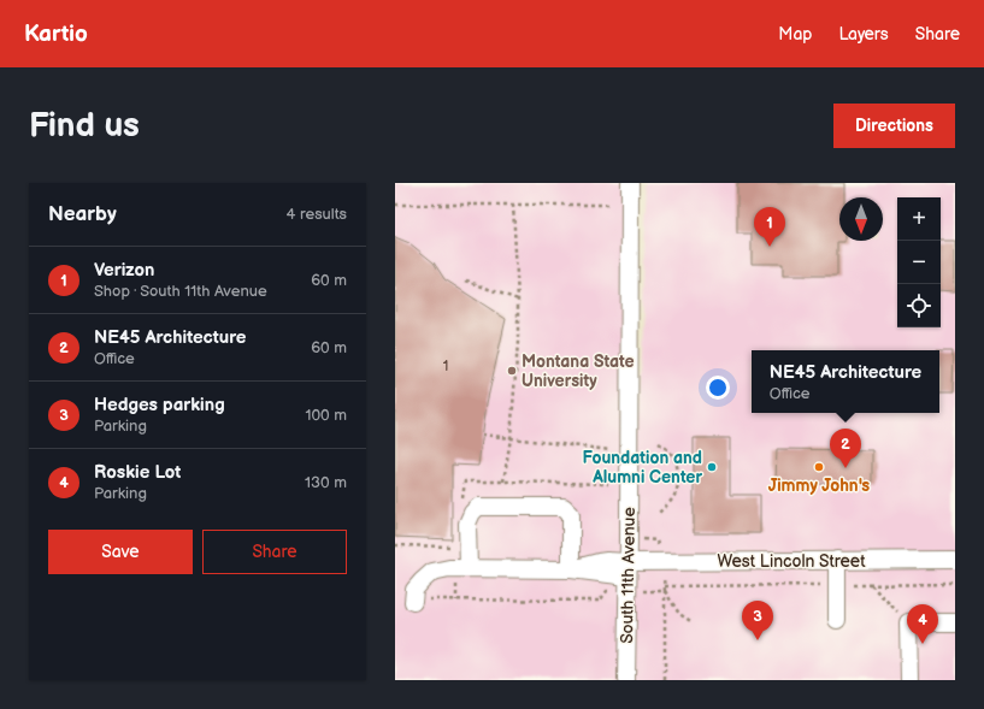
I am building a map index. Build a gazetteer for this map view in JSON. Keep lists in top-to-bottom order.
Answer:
{
  "streets": {
    "street": ["West Lincoln Street", "South 11th Avenue"]
  },
  "crossings": [
    ["West Lincoln Street", "South 11th Avenue"]
  ],
  "places": ["Montana State University", "Foundation and Alumni Center", "Jimmy John's"],
  "house_numbers": ["1"],
  "north": "bottom",
  "page": {
    "header": "Kartio",
    "nav": ["Map", "Layers", "Share"],
    "buttons": [
      "Directions",
      ["Save", "Share"]
    ],
    "title": "Find us",
    "heading": ["Nearby", "4 results"],
    "map_buttons": ["+", "−"],
    "pins": [
      "1",
      "2",
      "3",
      "4"
    ],
    "list": [
      {
        "mark": "1",
        "name": "Verizon",
        "note": "Shop · South 11th Avenue",
        "value": "60 m"
      },
      {
        "mark": "2",
        "name": "NE45 Architecture",
        "note": "Office",
        "value": "60 m"
      },
      {
        "mark": "3",
        "name": "Hedges parking",
        "note": "Parking",
        "value": "100 m"
      },
      {
        "mark": "4",
        "name": "Roskie Lot",
        "note": "Parking",
        "value": "130 m"
      }
    ],
    "popup": ["NE45 Architecture", "Office"]
  }
}
